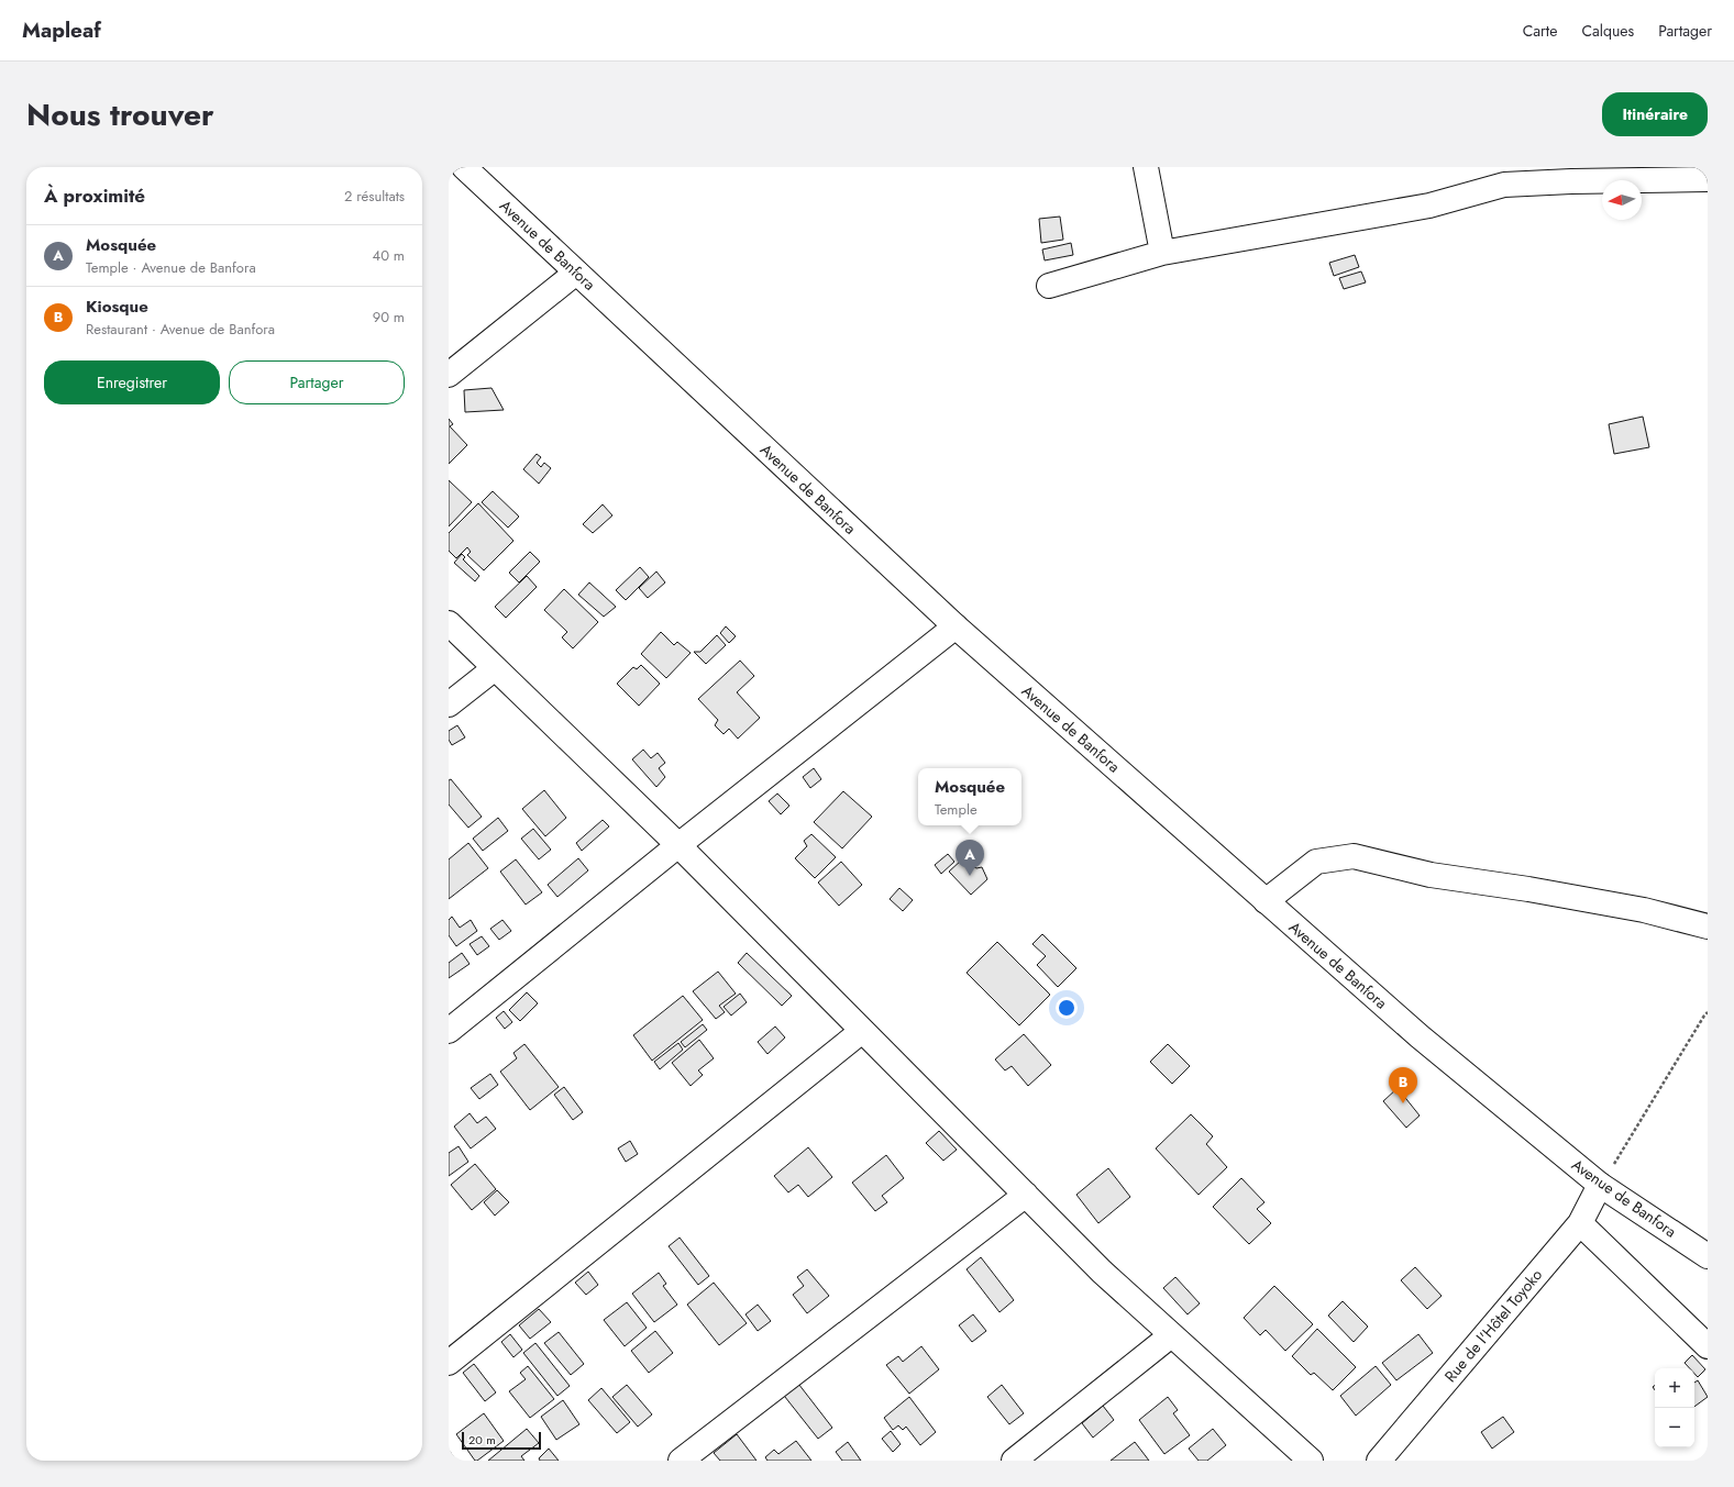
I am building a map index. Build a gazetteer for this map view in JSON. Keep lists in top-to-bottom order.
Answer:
{
  "streets": {
    "street": ["Avenue de Banfora", "Rue de l'Hôtel Toyoko"]
  },
  "crossings": [
    ["Avenue de Banfora", "Rue de l'Hôtel Toyoko"]
  ],
  "scale_bar": "20 m",
  "north": "left",
  "page": {
    "header": "Mapleaf",
    "nav": ["Carte", "Calques", "Partager"],
    "title": "Nous trouver",
    "buttons": [
      "Itinéraire",
      ["Enregistrer", "Partager"]
    ],
    "heading": ["À proximité", "2 résultats"],
    "list": [
      {
        "mark": "A",
        "name": "Mosquée",
        "note": "Temple · Avenue de Banfora",
        "value": "40 m"
      },
      {
        "mark": "B",
        "name": "Kiosque",
        "note": "Restaurant · Avenue de Banfora",
        "value": "90 m"
      }
    ],
    "popup": ["Mosquée", "Temple"],
    "pins": ["A", "B"],
    "map_buttons": ["+", "−"],
    "scale": "20 m"
  }
}
